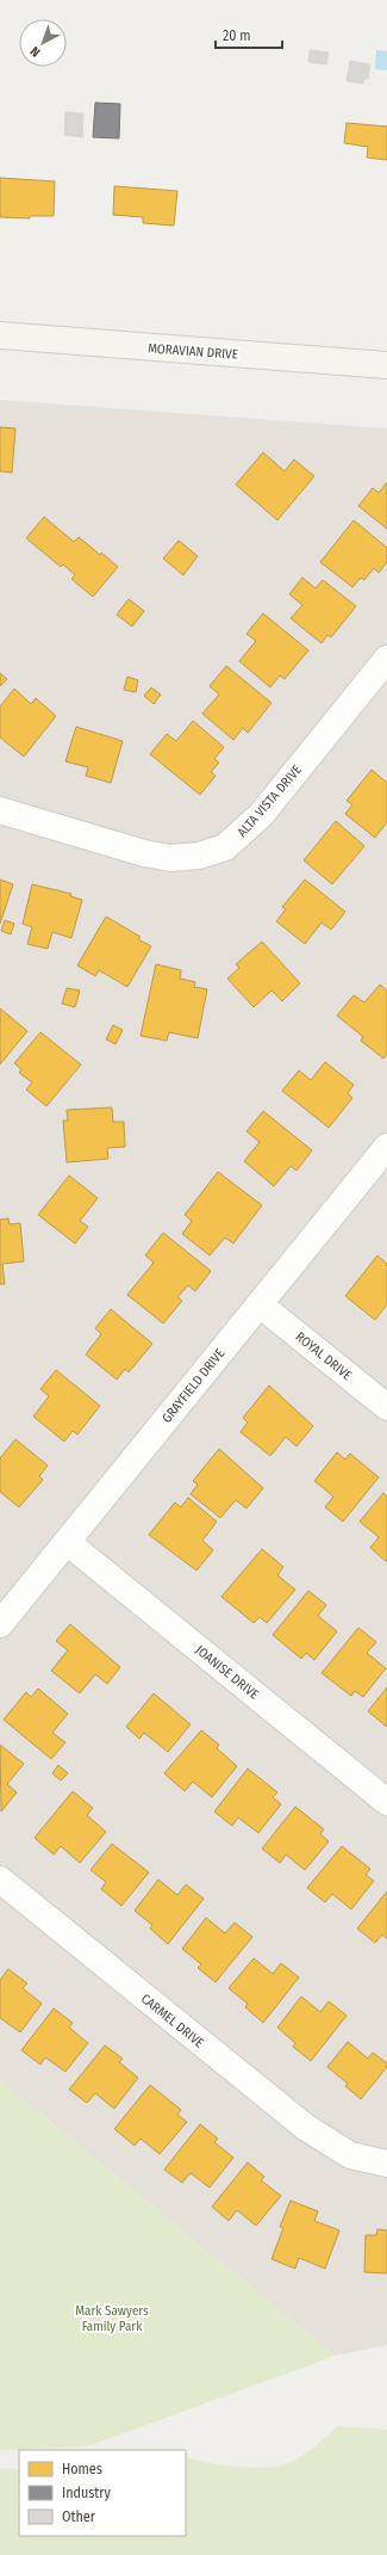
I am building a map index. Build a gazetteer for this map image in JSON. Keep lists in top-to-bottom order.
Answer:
{
  "streets": {
    "street": [
      "MORAVIAN DRIVE",
      "ALTA VISTA DRIVE",
      "ROYAL DRIVE",
      "GRAYFIELD DRIVE",
      "JOANISE DRIVE",
      "CARMEL DRIVE"
    ]
  },
  "crossings": [
    ["ROYAL DRIVE", "GRAYFIELD DRIVE"],
    ["GRAYFIELD DRIVE", "JOANISE DRIVE"]
  ],
  "parks": ["Mark Sawyers Family Park"],
  "legend": ["Homes", "Industry", "Other"],
  "scale_bar": "20 m",
  "north": "bottom left"
}
